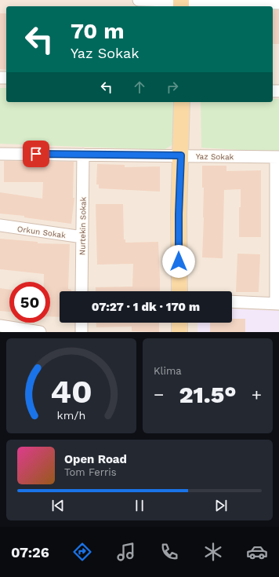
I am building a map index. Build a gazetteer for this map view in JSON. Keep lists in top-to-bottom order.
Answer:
{
  "streets": {
    "street": ["Yaz Sokak", "Nurtekin Sokak", "Orkun Sokak"]
  },
  "crossings": [
    ["Yaz Sokak", "Nurtekin Sokak"],
    ["Nurtekin Sokak", "Orkun Sokak"]
  ],
  "page": {
    "turn": ["70 m", "Yaz Sokak"],
    "limit": "50",
    "trip": "07:27 · 1 dk · 170 m",
    "tile": "Klima",
    "heat": ["−", "21.5°", "+"],
    "song": ["Open Road", "Tom Ferris"],
    "tabs": "07:26",
    "gauge": ["40", "km/h"]
  }
}
